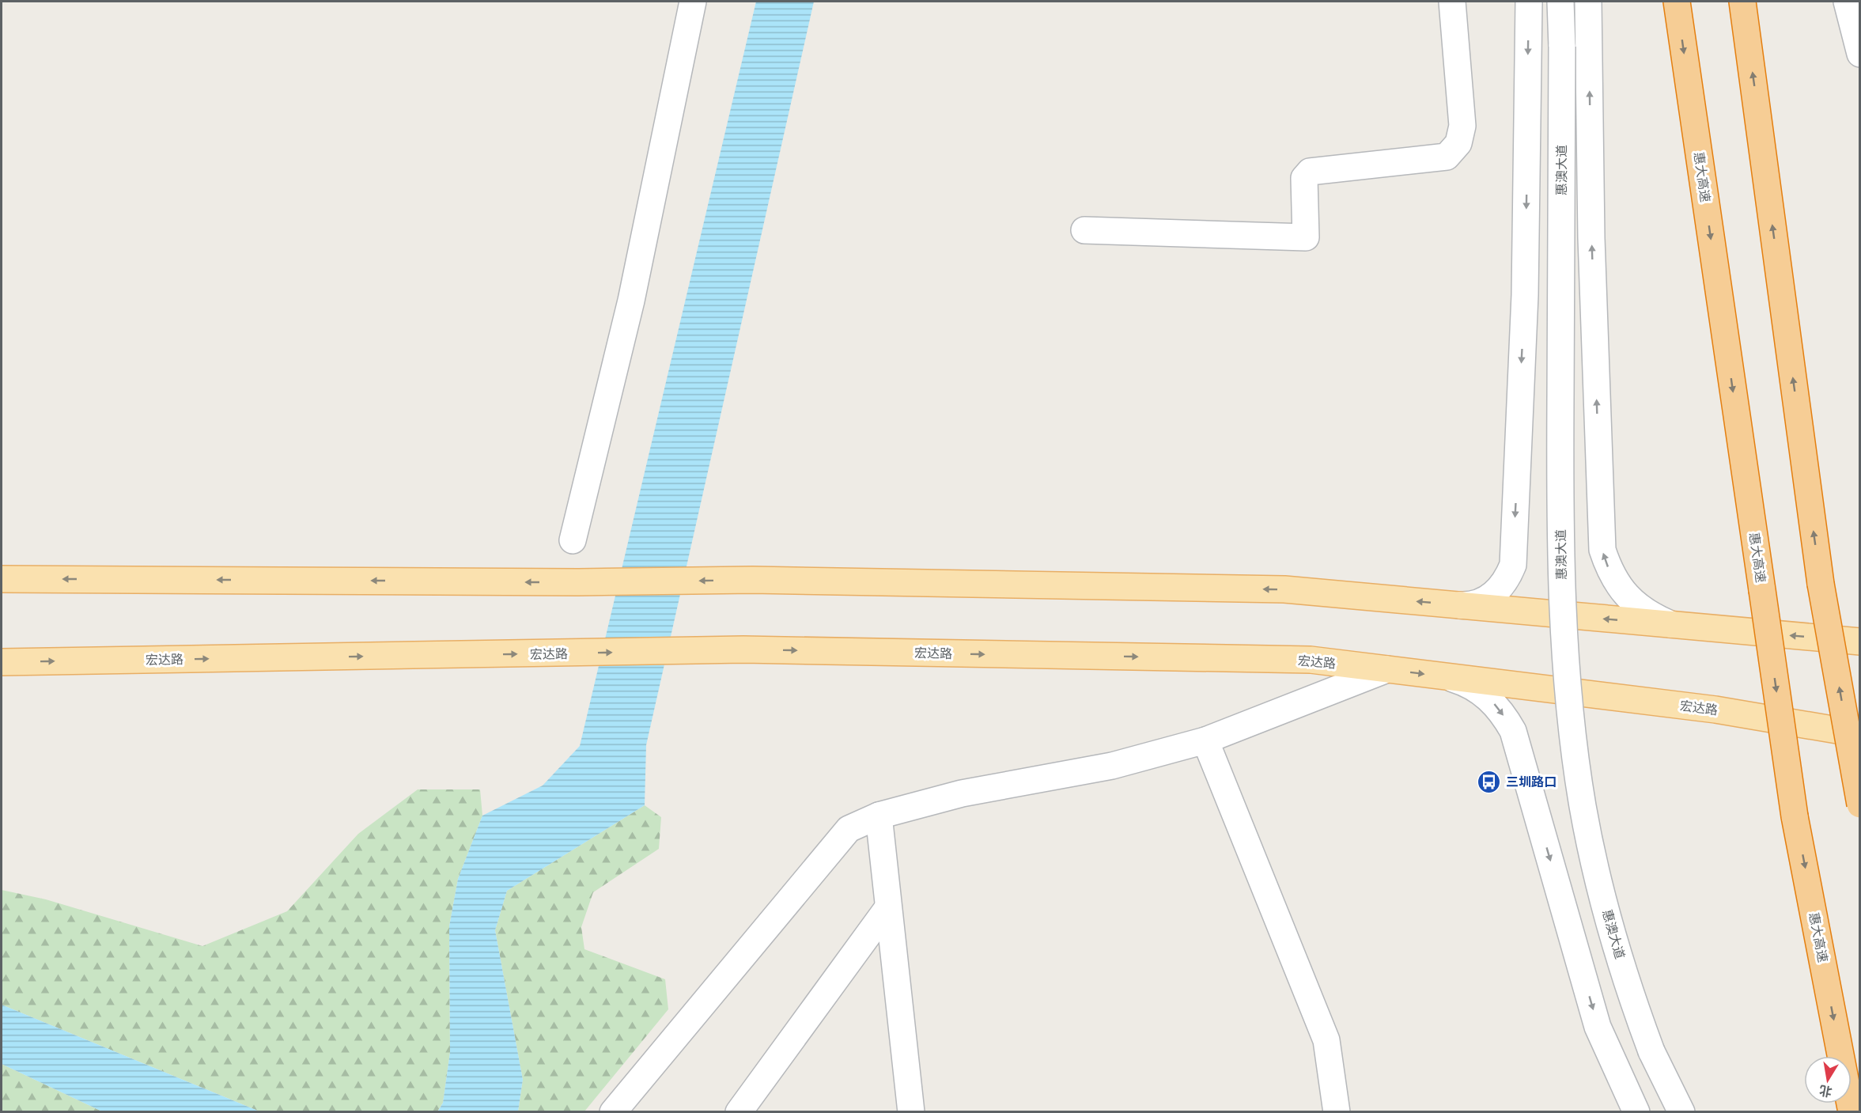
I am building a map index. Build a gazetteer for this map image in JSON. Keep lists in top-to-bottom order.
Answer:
{
  "streets": {
    "highway": ["惠大高速"],
    "main road": ["宏达路"],
    "street": ["惠澳大道"]
  },
  "places": {
    "bus stop": ["三圳路口"]
  },
  "north": "bottom"
}
